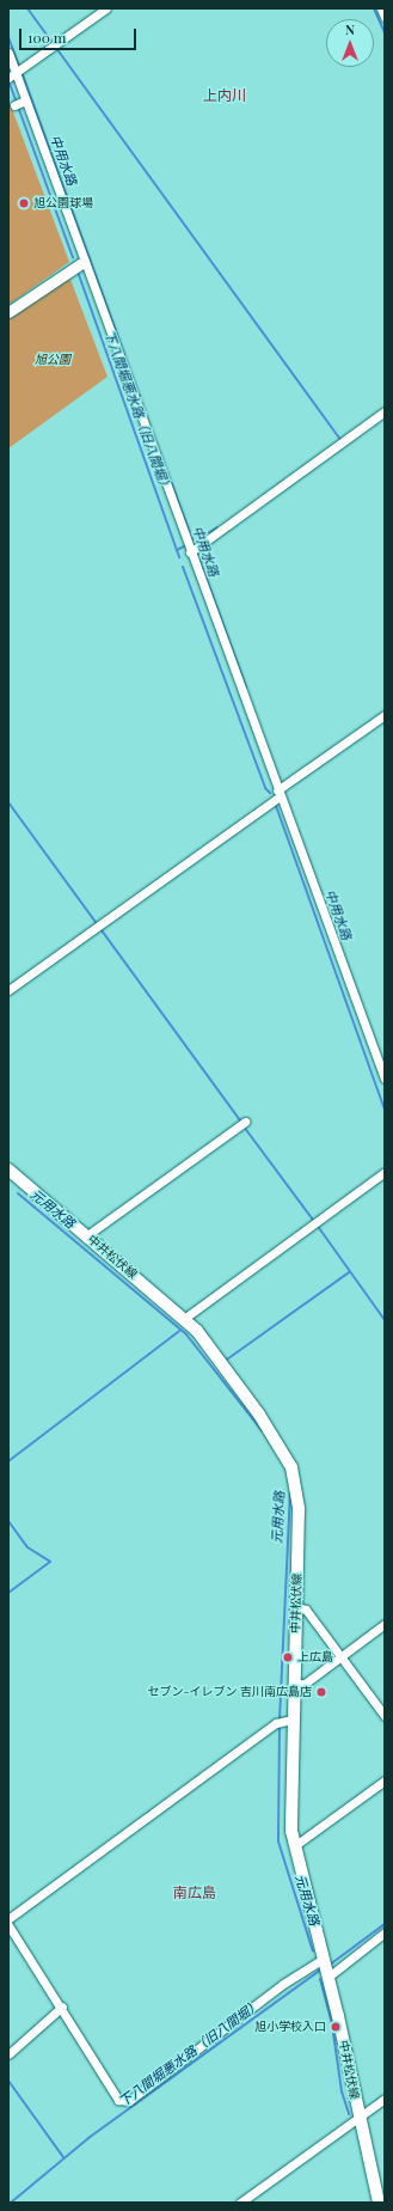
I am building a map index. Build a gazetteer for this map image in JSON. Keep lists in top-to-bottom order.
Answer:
{
  "streets": {
    "main road": ["中井松伏線"]
  },
  "districts": ["上内川", "南広島"],
  "water": ["中用水路", "下八間堀悪水路（旧八間堀）", "元用水路"],
  "parks": ["旭公園"],
  "places": [
    "旭公園球場",
    "上広島",
    "セブン-イレブン 吉川南広島店",
    "旭小学校入口"
  ],
  "scale_bar": "100 m",
  "north": "top"
}
